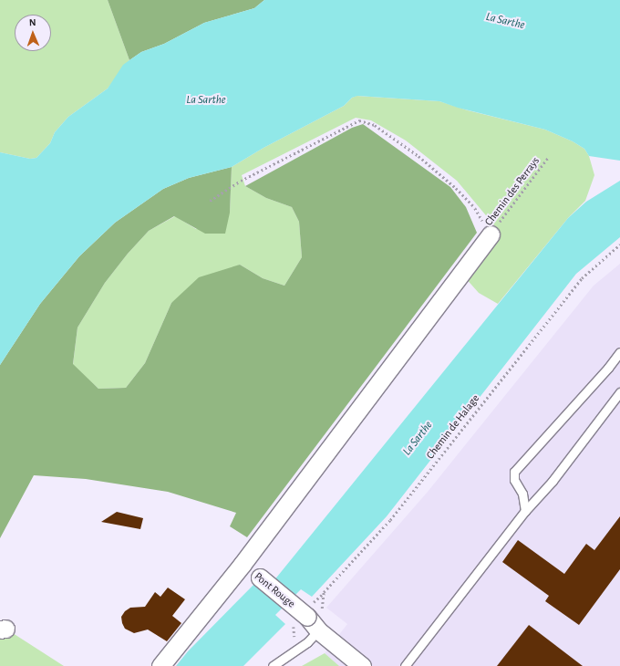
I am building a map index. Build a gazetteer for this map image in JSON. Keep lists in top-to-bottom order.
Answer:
{
  "streets": {
    "street": ["Pont Rouge"],
    "path": ["Chemin des Perrays", "Chemin de Halage"]
  },
  "crossings": [
    ["Chemin de Halage", "Pont Rouge"]
  ],
  "water": ["La Sarthe"],
  "north": "top"
}
